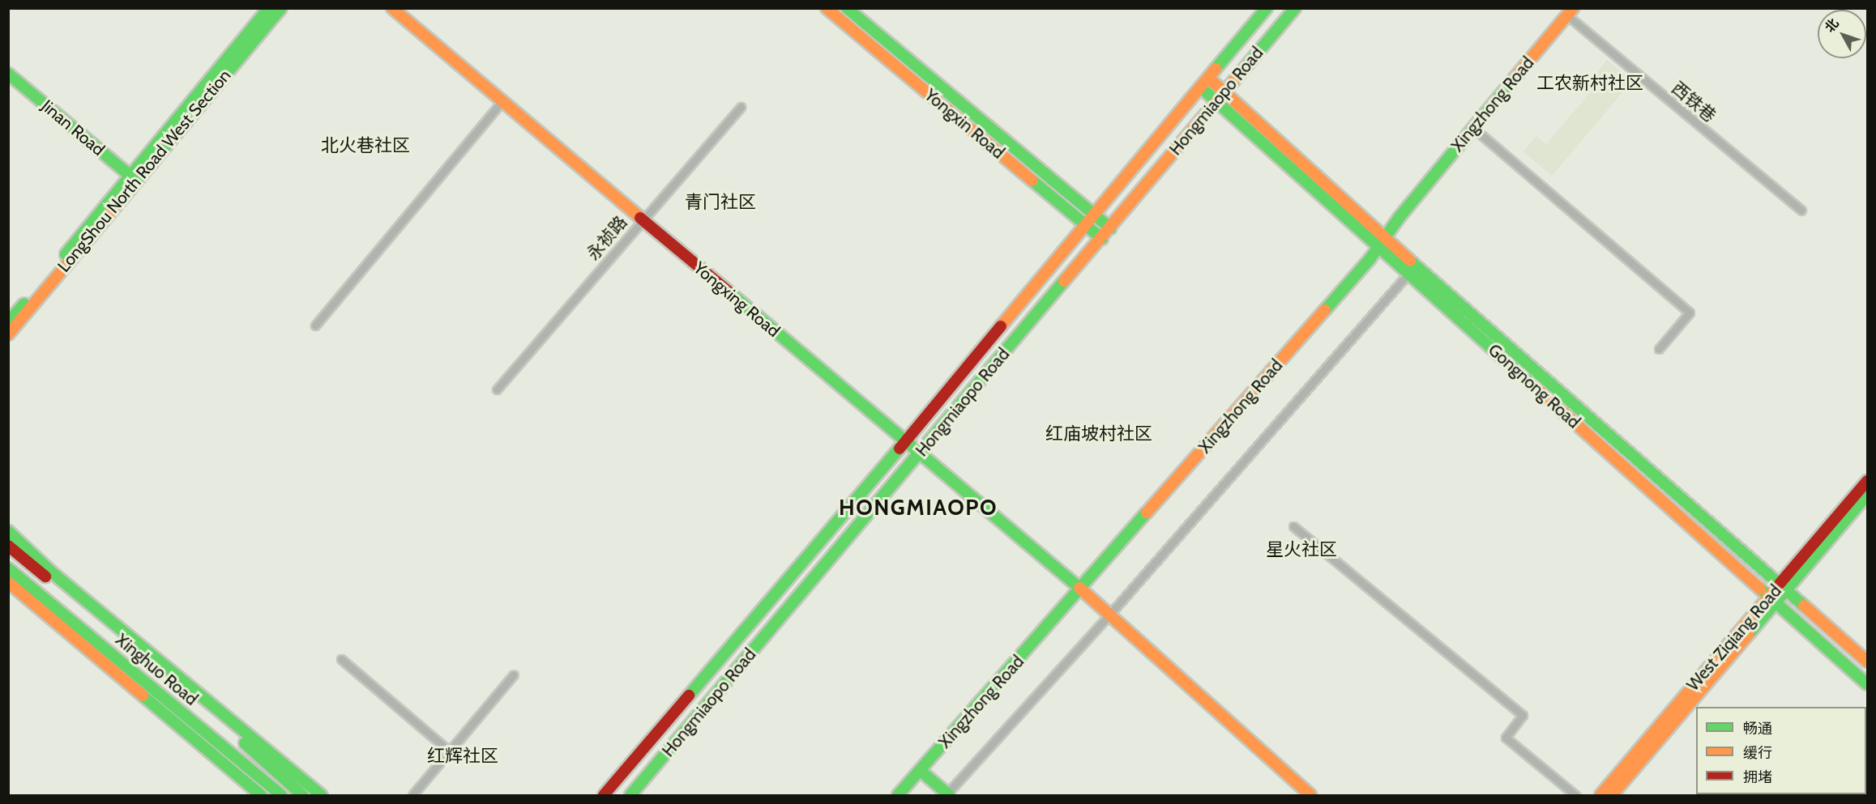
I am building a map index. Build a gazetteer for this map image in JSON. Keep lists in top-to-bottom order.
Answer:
{
  "streets": {
    "main road": [
      "Hongmiaopo Road",
      "Xingzhong Road",
      "Yongxin Road",
      "Jinan Road",
      "LongShou North Road West Section",
      "Yongxing Road",
      "Gongnong Road",
      "West Ziqiang Road",
      "Xinghuo Road"
    ],
    "street": ["西铁巷", "永祯路"]
  },
  "crossings": [
    ["Hongmiaopo Road", "Yongxin Road"],
    ["Hongmiaopo Road", "Yongxing Road"],
    ["Hongmiaopo Road", "Gongnong Road"],
    ["西铁巷", "Xingzhong Road"],
    ["Xingzhong Road", "Yongxing Road"],
    ["Xingzhong Road", "Gongnong Road"],
    ["Jinan Road", "LongShou North Road West Section"],
    ["永祯路", "Yongxing Road"],
    ["Gongnong Road", "West Ziqiang Road"]
  ],
  "districts": [
    "工农新村社区",
    "北火巷社区",
    "青门社区",
    "红庙坡村社区",
    "HONGMIAOPO",
    "星火社区",
    "红辉社区"
  ],
  "legend": ["畅通", "缓行", "拥堵"],
  "north": "top left"
}
